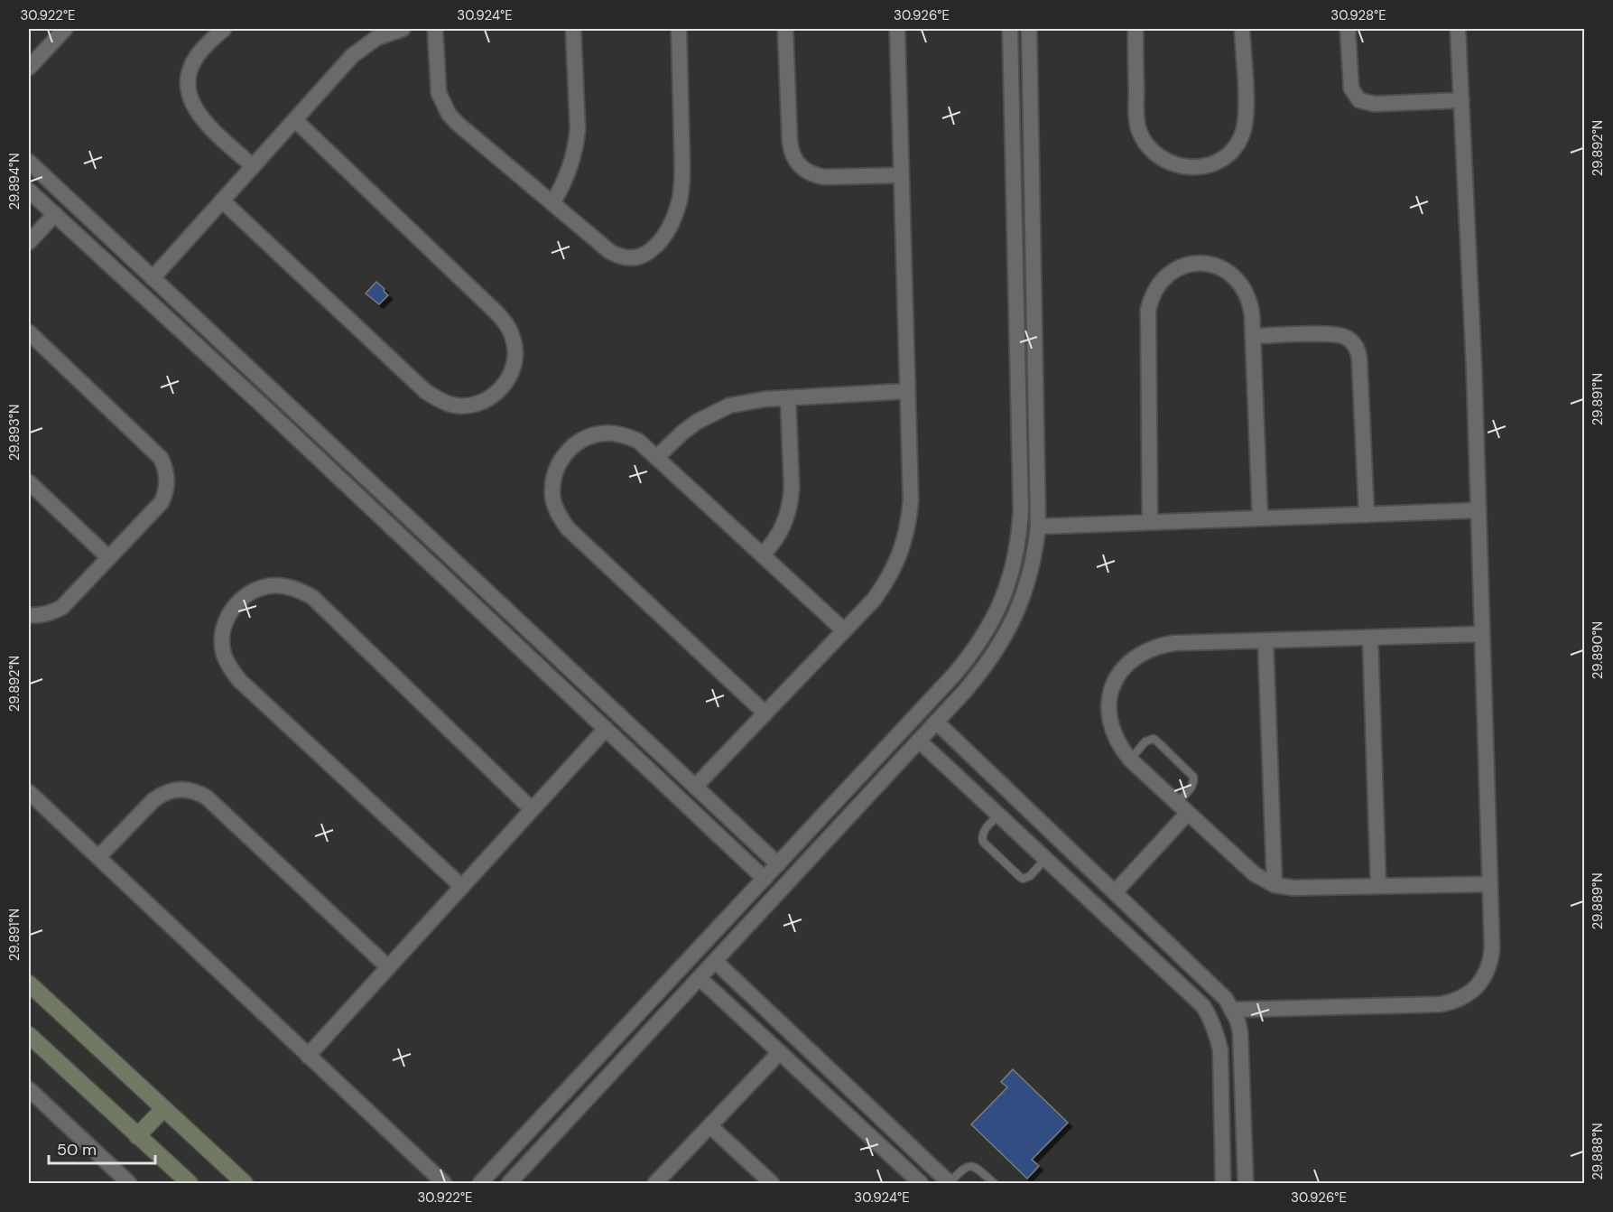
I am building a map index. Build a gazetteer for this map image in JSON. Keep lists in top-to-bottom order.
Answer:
{
  "scale_bar": "50 m",
  "coordinates": [
    "30.922°E",
    "30.924°E",
    "30.926°E",
    "30.928°E",
    "29.892°N",
    "29.894°N",
    "29.891°N",
    "29.893°N",
    "29.890°N",
    "29.889°N",
    "29.888°N"
  ]
}
